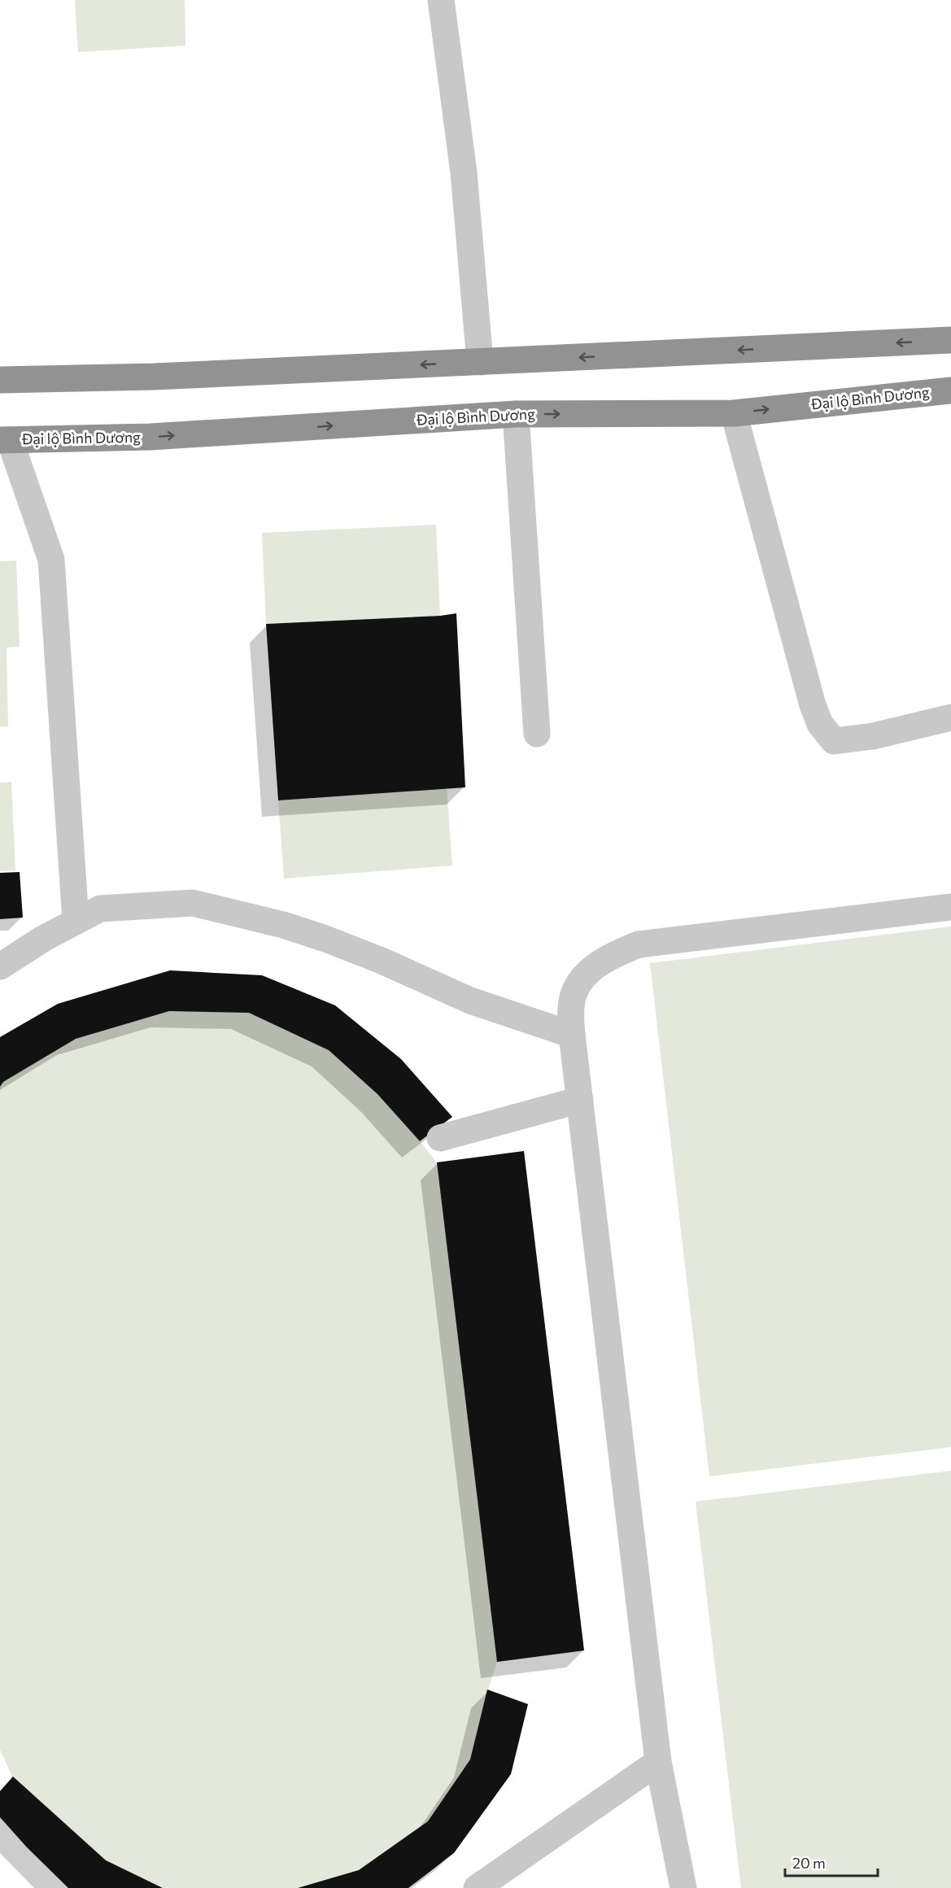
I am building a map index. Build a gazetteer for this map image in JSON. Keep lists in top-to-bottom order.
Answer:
{
  "streets": {
    "highway": ["Đại lộ Bình Dương"]
  },
  "scale_bar": "20 m"
}
